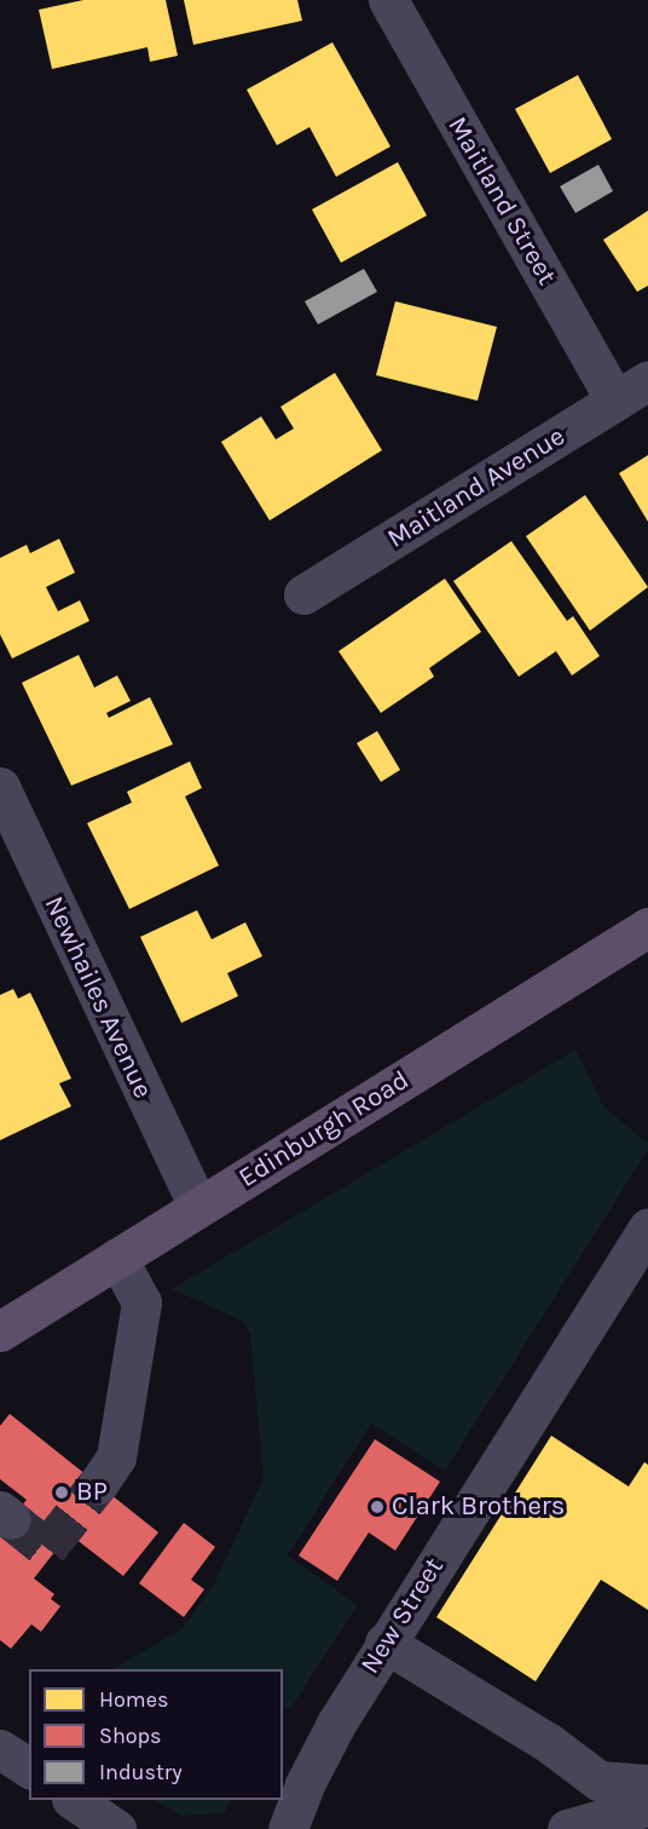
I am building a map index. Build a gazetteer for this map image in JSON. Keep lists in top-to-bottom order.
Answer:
{
  "streets": {
    "main road": ["Edinburgh Road"],
    "street": [
      "Maitland Street",
      "Maitland Avenue",
      "Newhailes Avenue",
      "New Street"
    ]
  },
  "crossings": [
    ["Maitland Street", "Maitland Avenue"],
    ["Newhailes Avenue", "Edinburgh Road"]
  ],
  "places": ["BP", "Clark Brothers"],
  "legend": ["Homes", "Shops", "Industry"]
}
